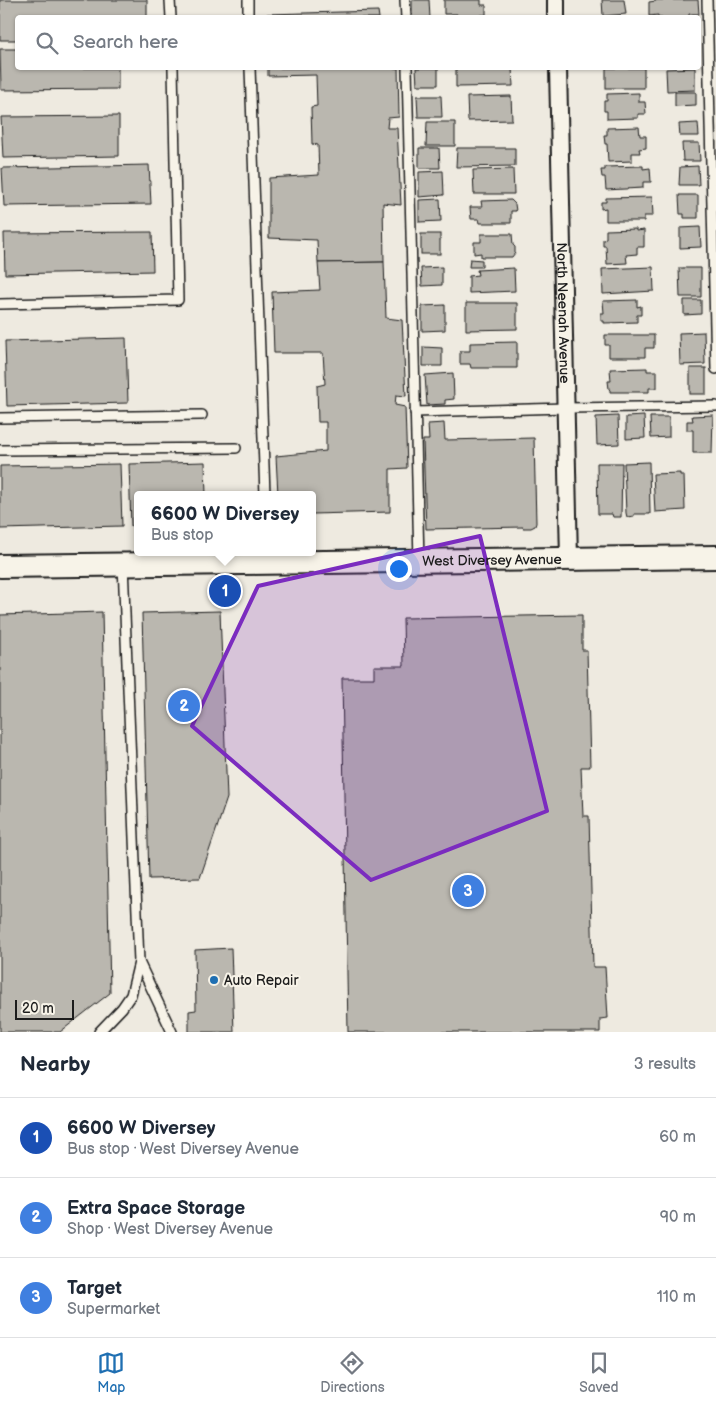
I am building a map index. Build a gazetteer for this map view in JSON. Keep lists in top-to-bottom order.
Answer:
{
  "streets": {
    "main road": ["West Diversey Avenue"],
    "street": ["North Neenah Avenue"]
  },
  "crossings": [
    ["North Neenah Avenue", "West Diversey Avenue"]
  ],
  "places": ["Auto Repair"],
  "scale_bar": "20 m",
  "page": {
    "search": "Search here",
    "popup": ["6600 W Diversey", "Bus stop"],
    "pins": ["1", "2", "3"],
    "scale": "20 m",
    "heading": ["Nearby", "3 results"],
    "list": [
      {
        "mark": "1",
        "name": "6600 W Diversey",
        "note": "Bus stop · West Diversey Avenue",
        "value": "60 m"
      },
      {
        "mark": "2",
        "name": "Extra Space Storage",
        "note": "Shop · West Diversey Avenue",
        "value": "90 m"
      },
      {
        "mark": "3",
        "name": "Target",
        "note": "Supermarket",
        "value": "110 m"
      }
    ],
    "nav": ["Map", "Directions", "Saved"]
  }
}
